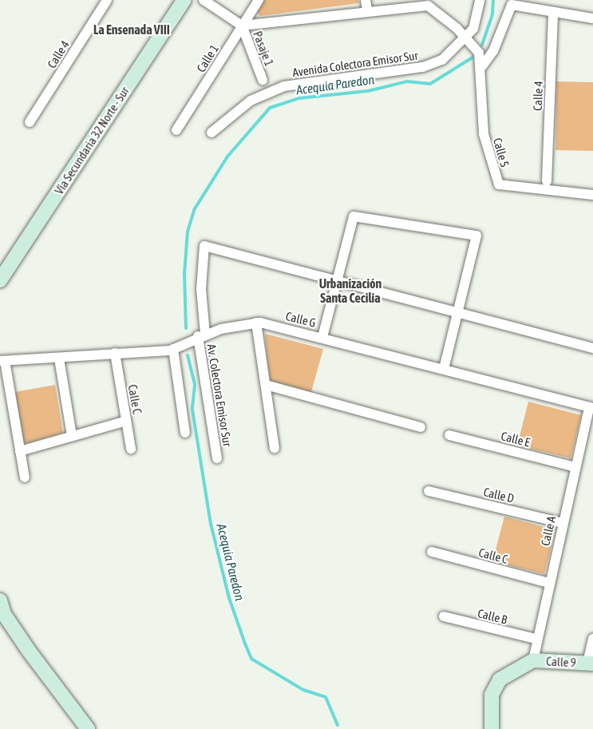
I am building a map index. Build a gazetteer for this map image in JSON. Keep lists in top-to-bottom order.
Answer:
{
  "streets": {
    "street": [
      "Pasaje 1",
      "Calle 4",
      "Calle 1",
      "Avenida Colectora Emisor Sur",
      "Vía Secundaria 32 Norte - Sur",
      "Calle 5",
      "Calle G",
      "Av. Colectora Emisor Sur",
      "Calle C",
      "Calle E",
      "Calle D",
      "Calle A",
      "Calle B",
      "Calle 9"
    ]
  },
  "crossings": [
    ["Pasaje 1", "Calle 1"],
    ["Avenida Colectora Emisor Sur", "Calle 5"],
    ["Calle G", "Av. Colectora Emisor Sur"],
    ["Calle G", "Calle C"],
    ["Calle G", "Calle A"],
    ["Calle C", "Calle A"],
    ["Calle E", "Calle A"],
    ["Calle D", "Calle A"],
    ["Calle A", "Calle B"],
    ["Calle A", "Calle 9"]
  ],
  "districts": ["La Ensenada VIII", "Urbanización Santa Cecilia"],
  "water": ["Acequia Paredon"]
}
